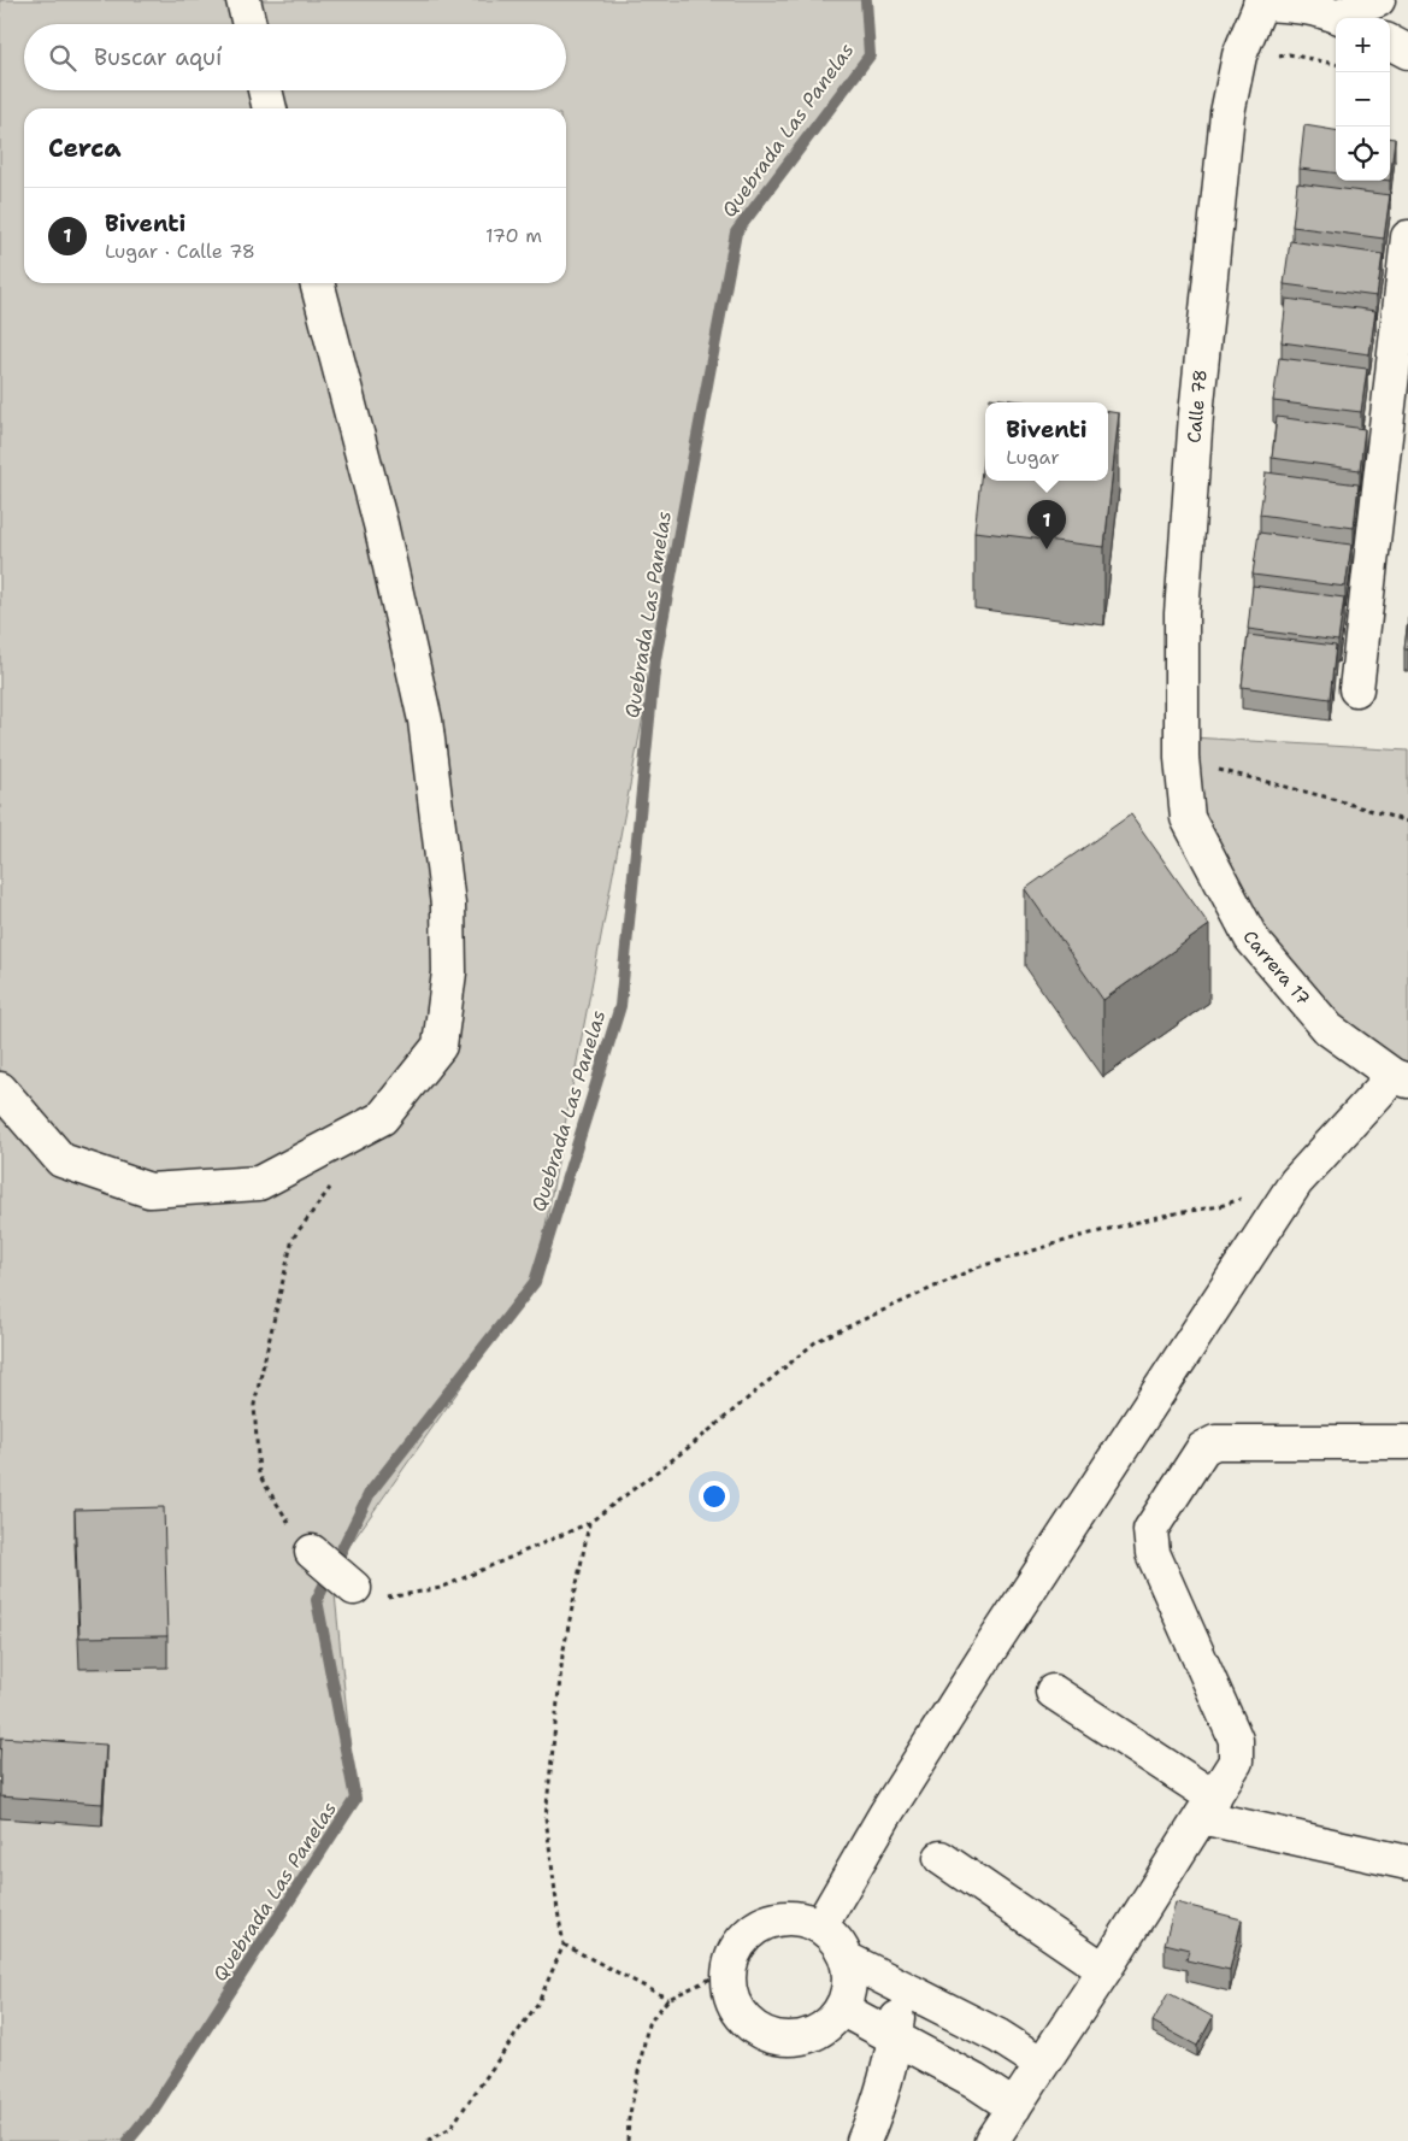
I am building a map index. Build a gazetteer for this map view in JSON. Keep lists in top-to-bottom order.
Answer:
{
  "streets": {
    "street": ["Calle 78", "Carrera 17"]
  },
  "crossings": [
    ["Calle 78", "Carrera 17"]
  ],
  "water": ["Quebrada Las Panelas"],
  "page": {
    "map_buttons": ["+", "−"],
    "search": "Buscar aquí",
    "heading": "Cerca",
    "list": [
      {
        "mark": "1",
        "name": "Biventi",
        "note": "Lugar · Calle 78",
        "value": "170 m"
      }
    ],
    "popup": ["Biventi", "Lugar"],
    "pins": "1"
  }
}
